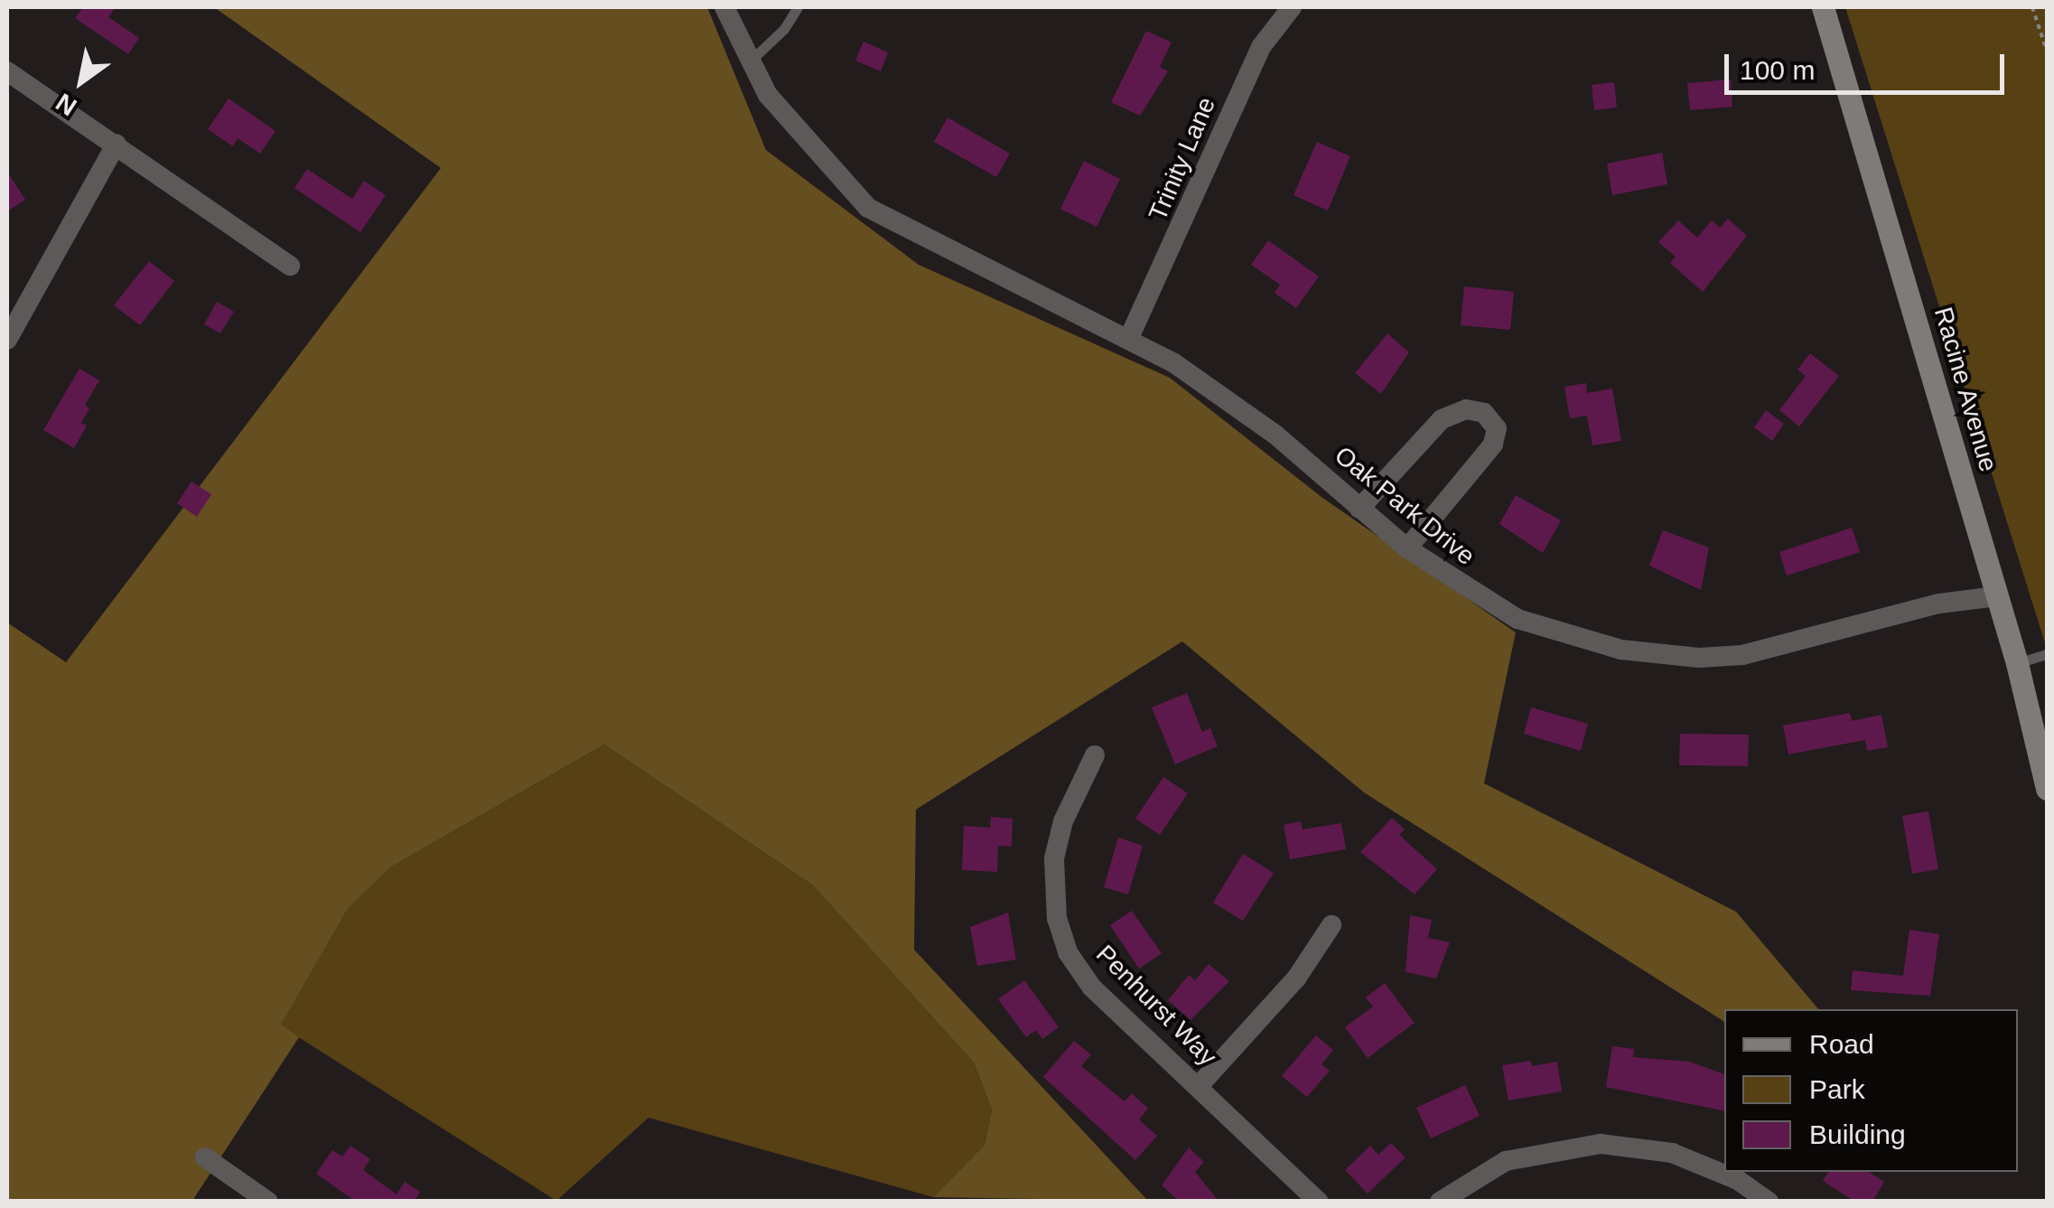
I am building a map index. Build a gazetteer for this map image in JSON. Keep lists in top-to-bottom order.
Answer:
{
  "streets": {
    "main road": ["Racine Avenue"],
    "street": ["Trinity Lane", "Oak Park Drive", "Penhurst Way"]
  },
  "crossings": [
    ["Trinity Lane", "Oak Park Drive"],
    ["Racine Avenue", "Oak Park Drive"]
  ],
  "legend": ["Road", "Park", "Building"],
  "scale_bar": "100 m",
  "north": "bottom left"
}
